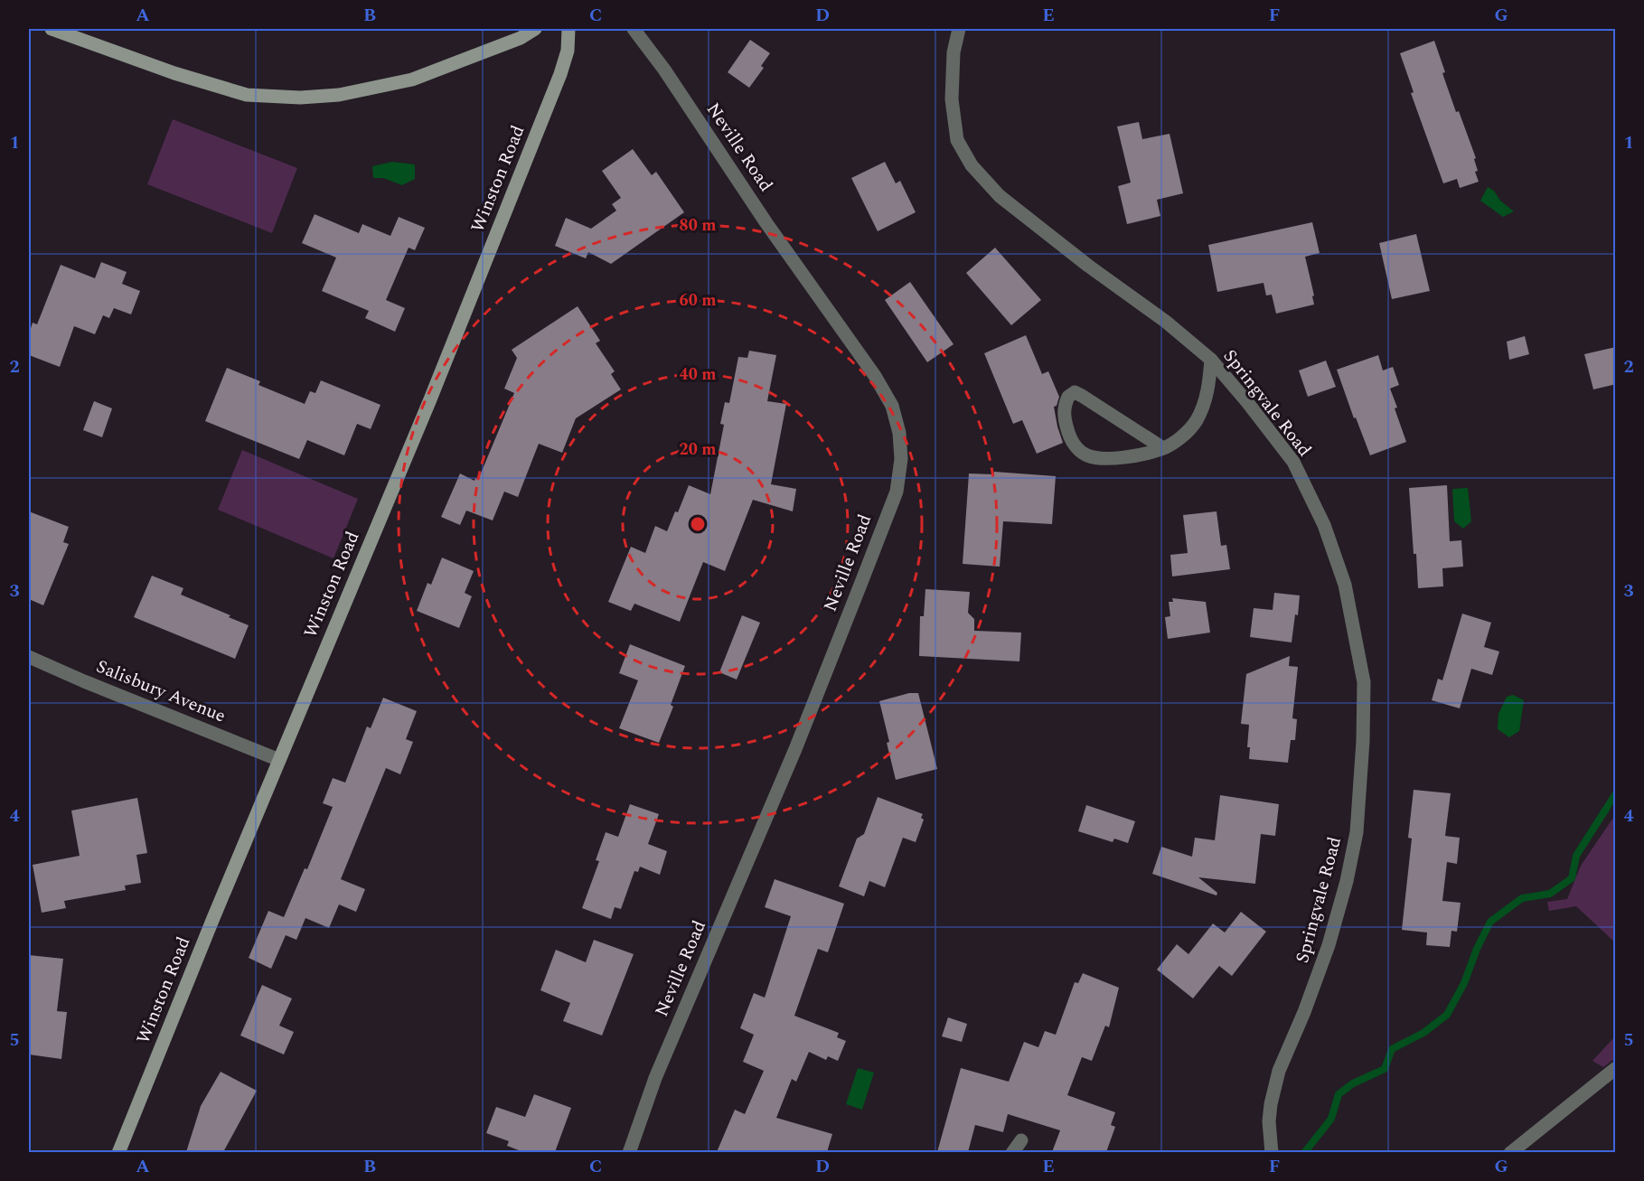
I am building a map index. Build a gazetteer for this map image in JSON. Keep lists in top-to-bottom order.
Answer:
{
  "streets": {
    "street": [
      "Neville Road",
      "Winston Road",
      "Springvale Road",
      "Salisbury Avenue"
    ]
  },
  "crossings": [
    ["Winston Road", "Salisbury Avenue"]
  ],
  "grid": {
    "columns": [
      "A",
      "B",
      "C",
      "D",
      "E",
      "F",
      "G"
    ],
    "rows": [
      "1",
      "2",
      "3",
      "4",
      "5"
    ]
  },
  "rings": [
    "80 m",
    "60 m",
    "40 m",
    "20 m"
  ]
}
